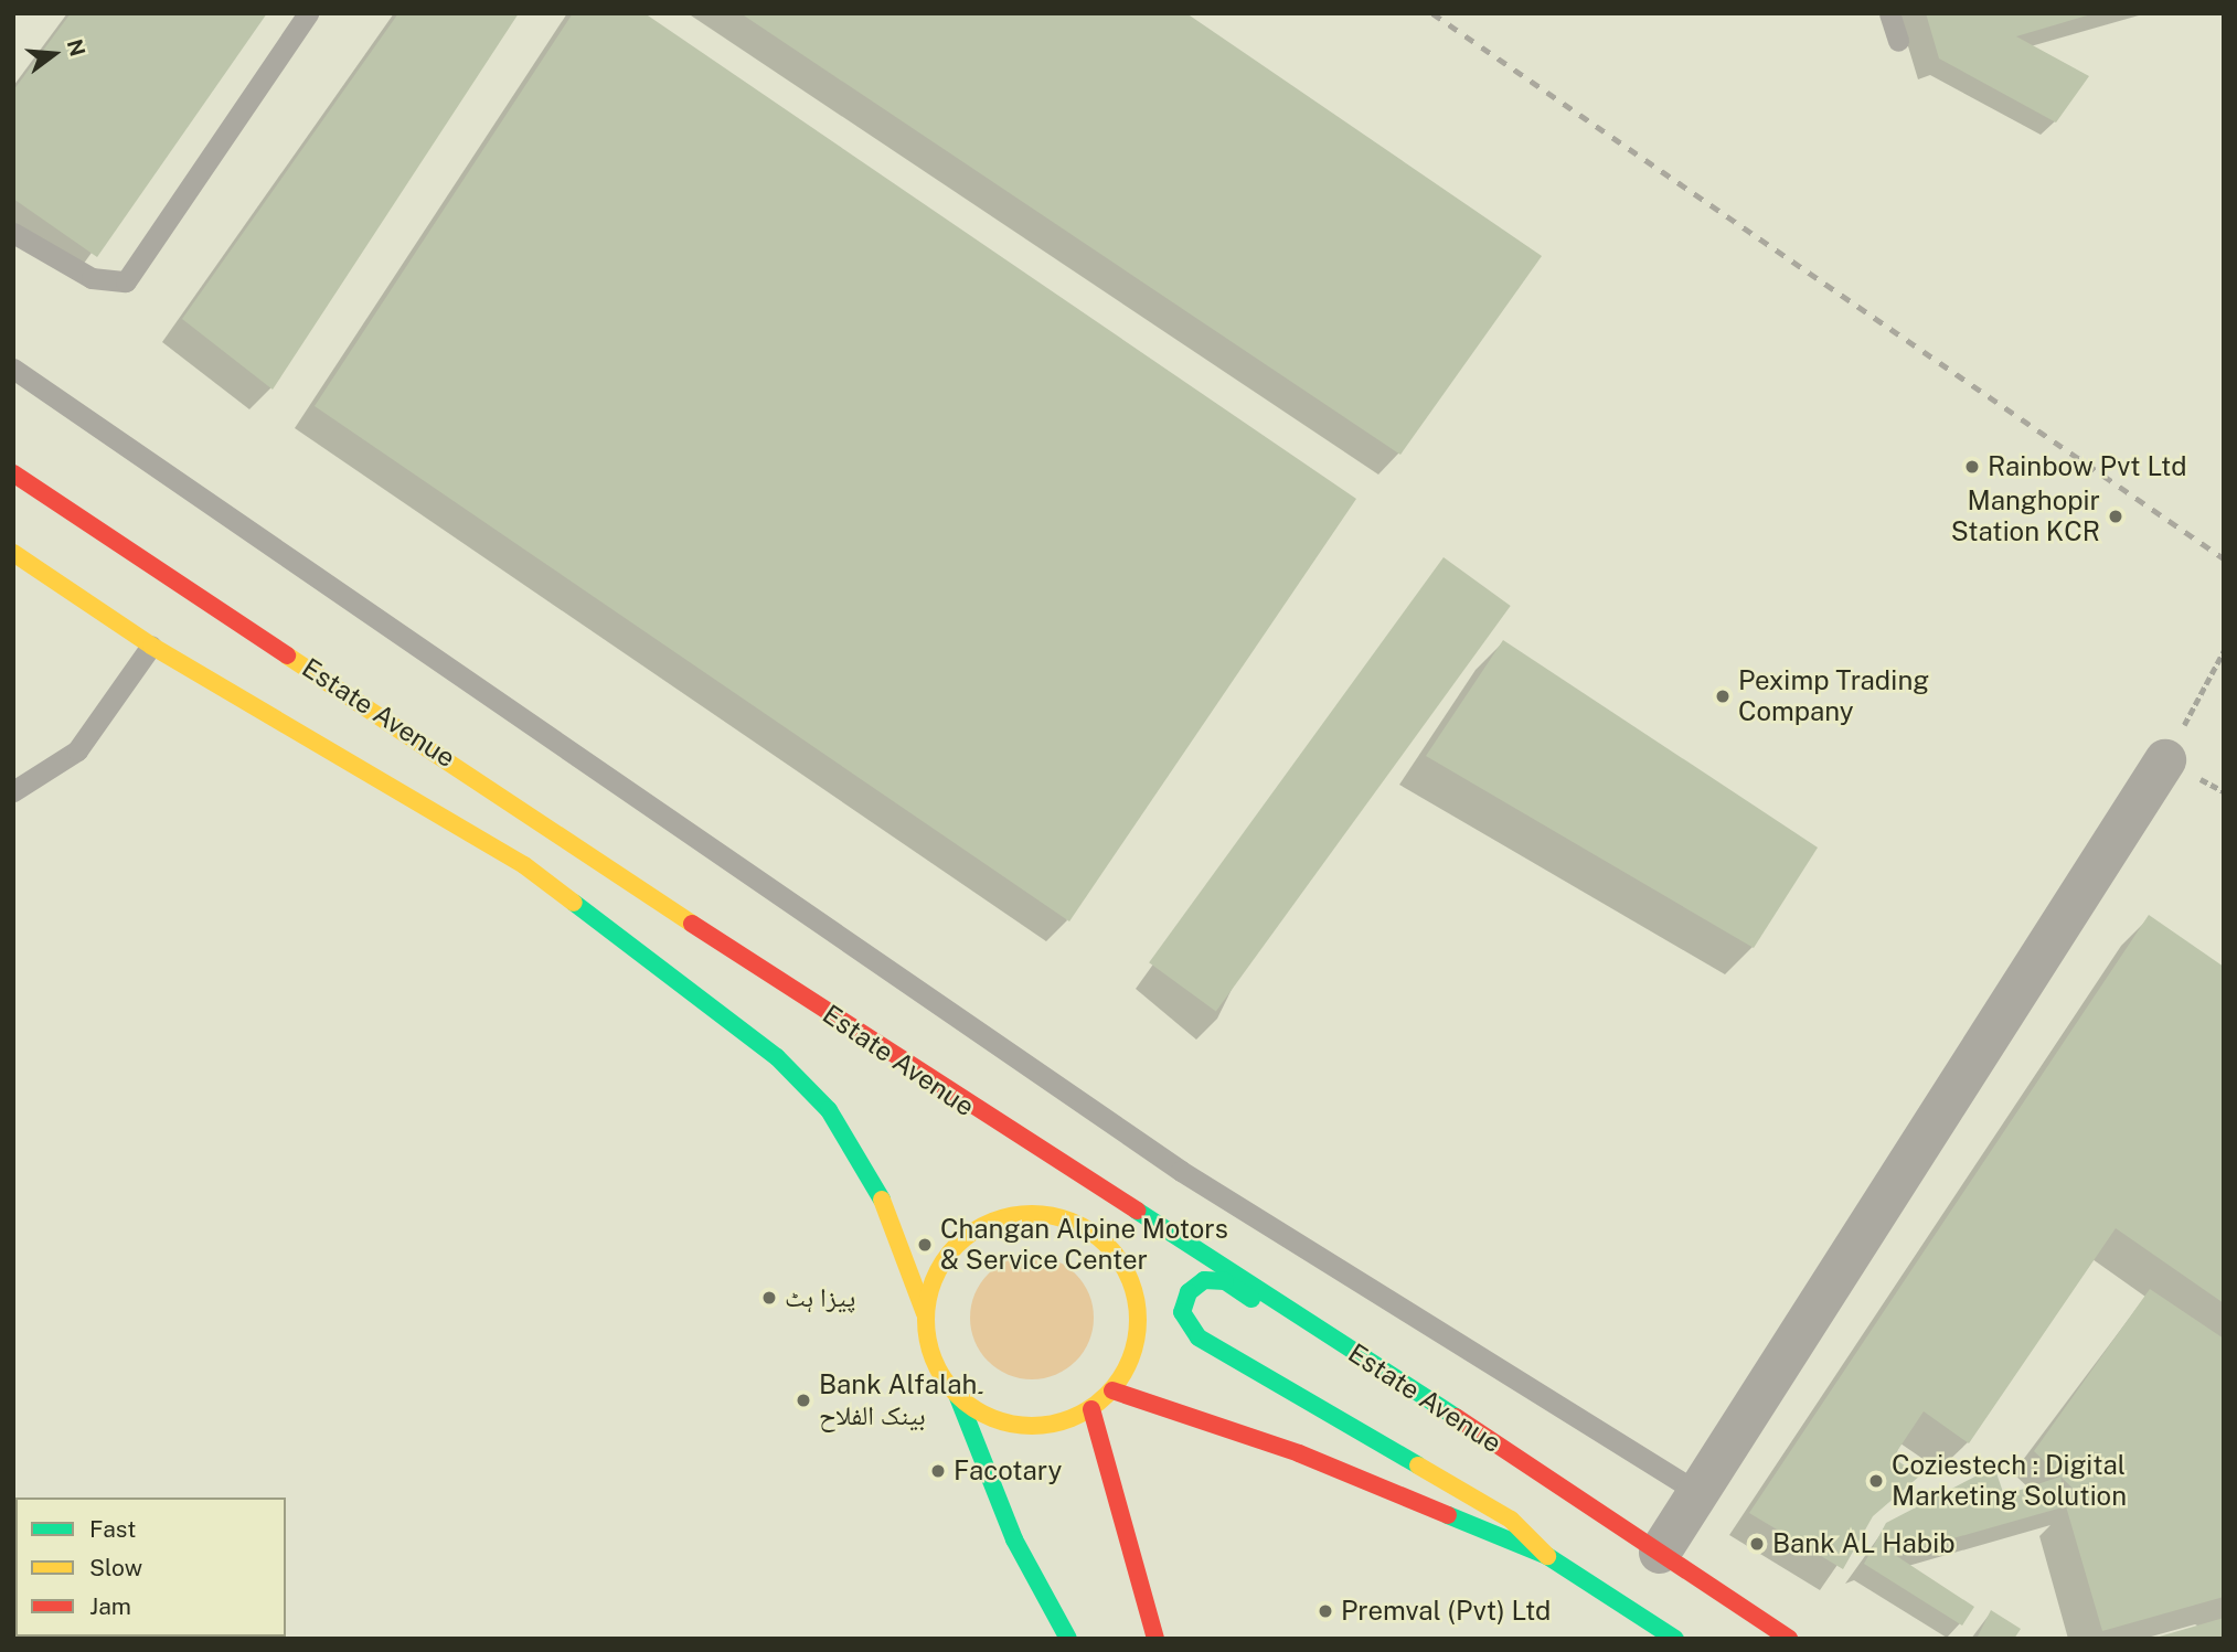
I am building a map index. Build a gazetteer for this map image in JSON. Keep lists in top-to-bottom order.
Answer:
{
  "streets": {
    "main road": ["Estate Avenue"]
  },
  "places": [
    "Rainbow Pvt Ltd",
    "Manghopir Station KCR",
    "Peximp Trading Company",
    "Changan Alpine Motors & Service Center",
    "پیزا ہٹ",
    "Bank Alfalah۔ بینک الفلاح",
    "Facotary",
    "Coziestech : Digital Marketing Solution",
    "Bank AL Habib",
    "Premval (Pvt) Ltd"
  ],
  "legend": ["Fast", "Slow", "Jam"],
  "north": "right"
}
